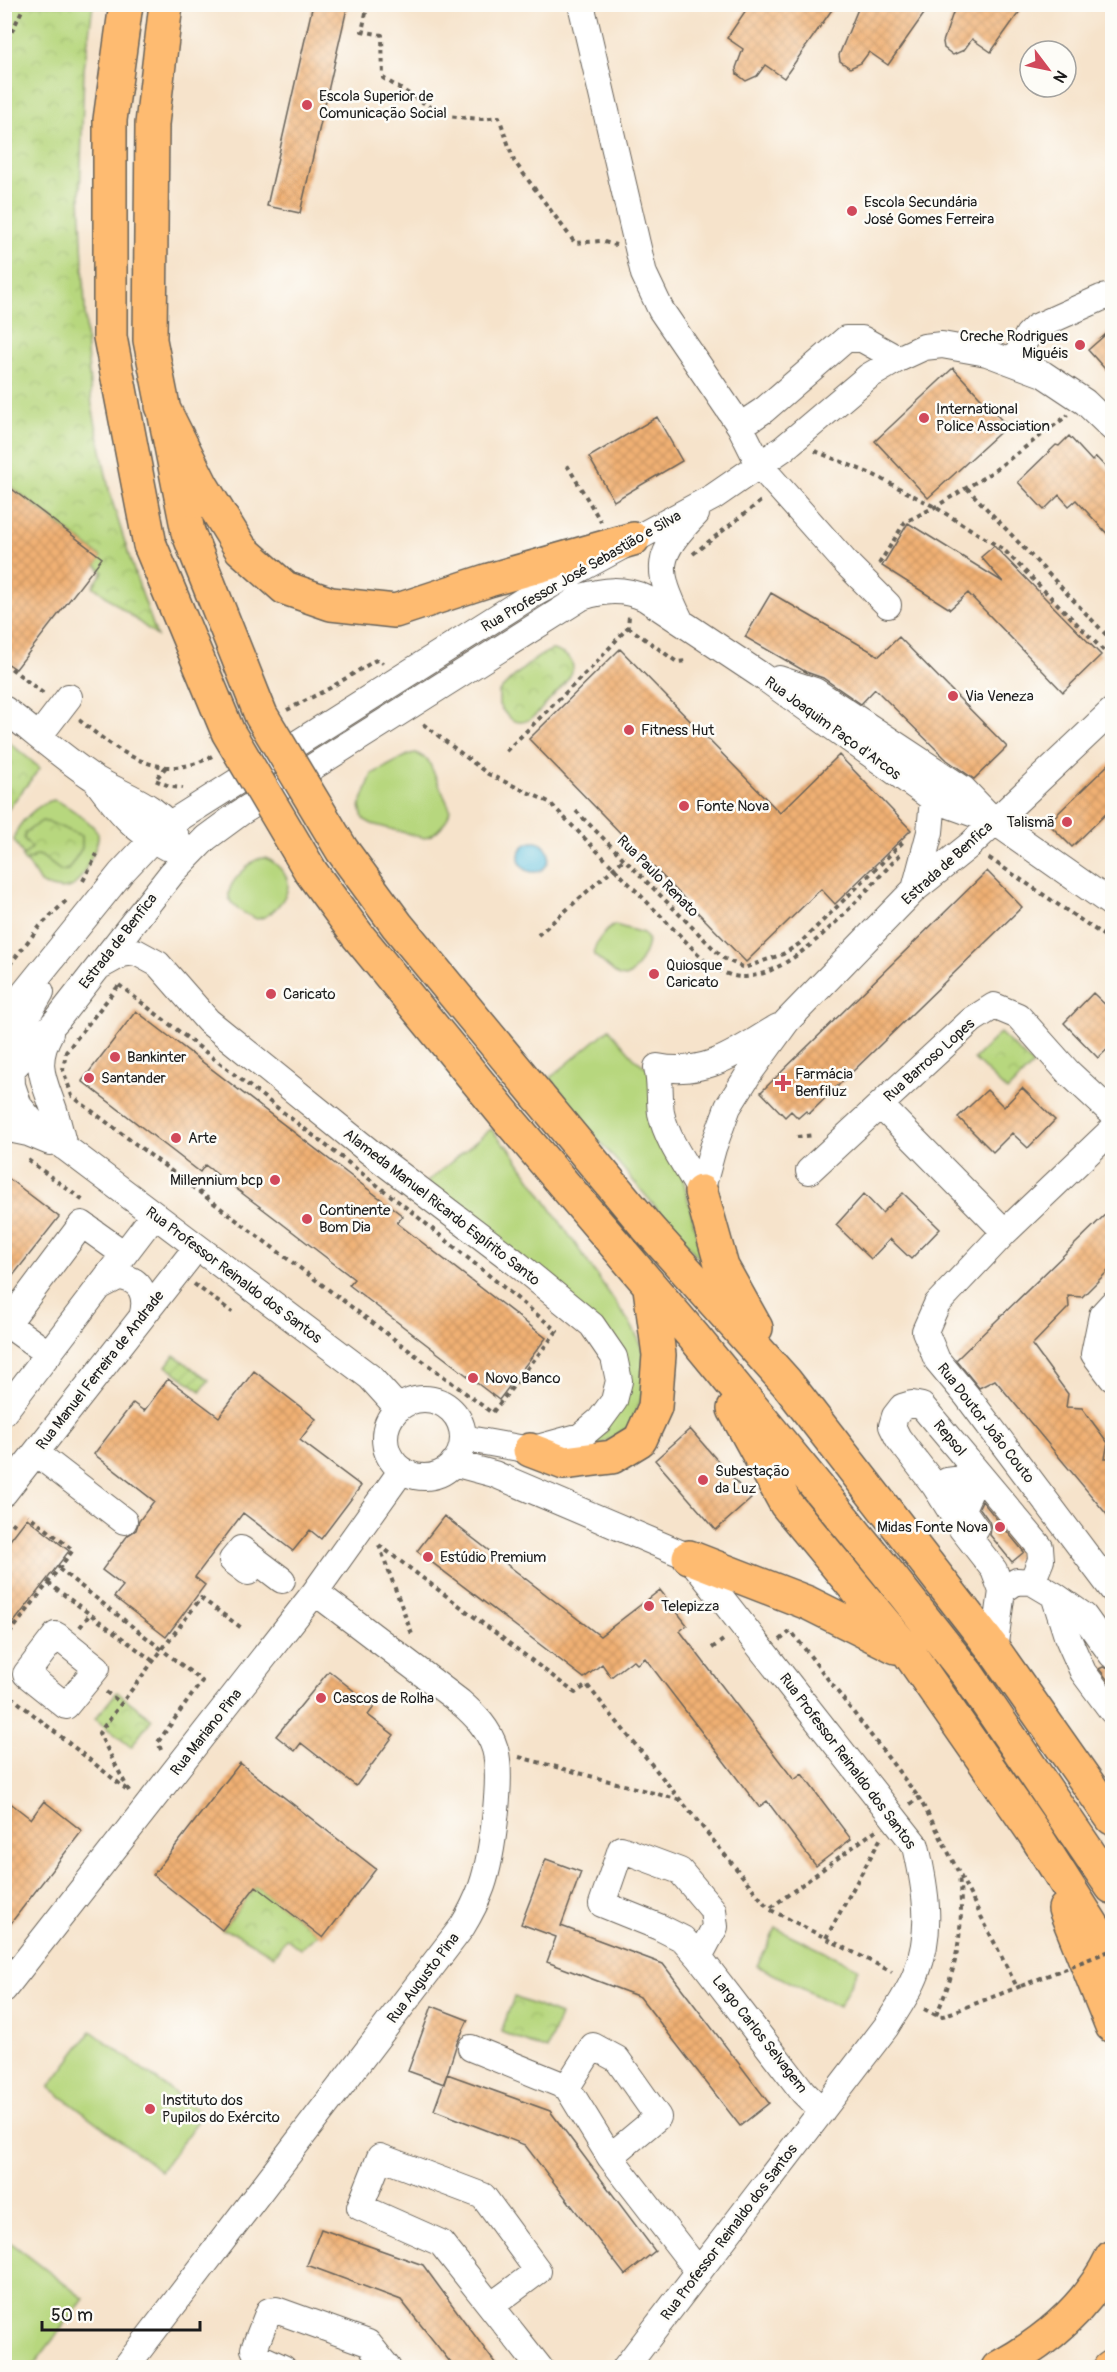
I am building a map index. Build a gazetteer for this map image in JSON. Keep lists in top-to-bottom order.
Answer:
{
  "streets": {
    "street": [
      "Rua Professor José Sebastião e Silva",
      "Rua Joaquim Paço d'Arcos",
      "Estrada de Benfica",
      "Rua Barroso Lopes",
      "Alameda Manuel Ricardo Espírito Santo",
      "Rua Professor Reinaldo dos Santos",
      "Rua Manuel Ferreira de Andrade",
      "Rua Doutor João Couto",
      "Repsol",
      "Rua Mariano Pina",
      "Rua Augusto Pina",
      "Largo Carlos Selvagem"
    ],
    "path": ["Rua Paulo Renato"]
  },
  "crossings": [
    ["Rua Professor José Sebastião e Silva", "Rua Joaquim Paço d'Arcos"],
    ["Rua Professor José Sebastião e Silva", "Estrada de Benfica"],
    ["Rua Joaquim Paço d'Arcos", "Estrada de Benfica"],
    ["Estrada de Benfica", "Alameda Manuel Ricardo Espírito Santo"],
    ["Estrada de Benfica", "Rua Professor Reinaldo dos Santos"],
    ["Rua Barroso Lopes", "Rua Doutor João Couto"],
    ["Alameda Manuel Ricardo Espírito Santo", "Rua Professor Reinaldo dos Santos"],
    ["Alameda Manuel Ricardo Espírito Santo", "Rua Mariano Pina"],
    ["Rua Professor Reinaldo dos Santos", "Rua Manuel Ferreira de Andrade"],
    ["Rua Professor Reinaldo dos Santos", "Rua Mariano Pina"],
    ["Rua Professor Reinaldo dos Santos", "Largo Carlos Selvagem"],
    ["Rua Mariano Pina", "Rua Augusto Pina"]
  ],
  "places": {
    "other": [
      "Escola Superior de Comunicação Social",
      "Escola Secundária José Gomes Ferreira",
      "Creche Rodrigues Miguéis",
      "International Police Association",
      "Via Veneza",
      "Fitness Hut",
      "Fonte Nova",
      "Talismã",
      "Quiosque Caricato",
      "Caricato",
      "Bankinter",
      "Santander",
      "Arte",
      "Millennium bcp",
      "Continente Bom Dia",
      "Novo Banco",
      "Subestação da Luz",
      "Midas Fonte Nova",
      "Estúdio Premium",
      "Telepizza",
      "Cascos de Rolha",
      "Instituto dos Pupilos do Exército"
    ],
    "health": ["Farmácia Benfiluz"]
  },
  "scale_bar": "50 m",
  "north": "bottom right"
}
